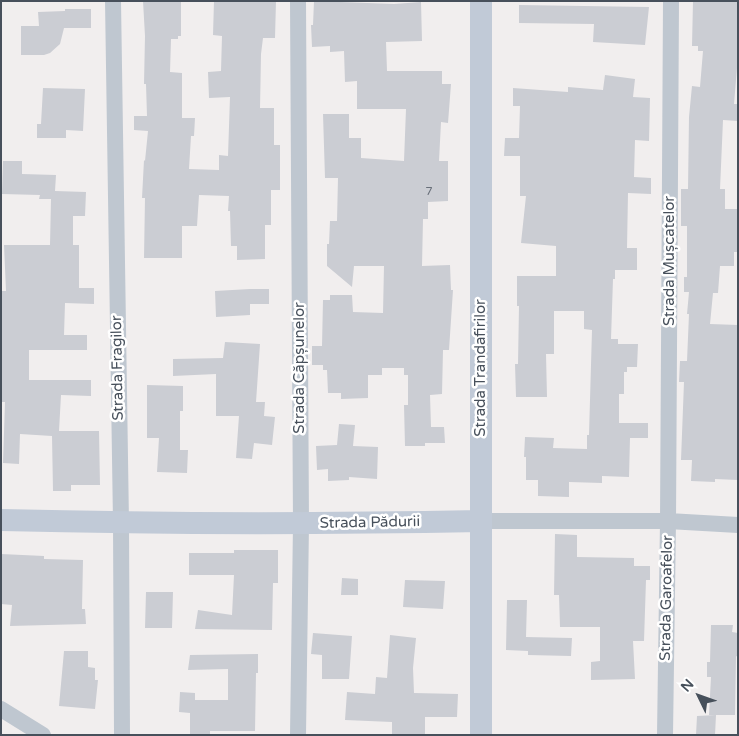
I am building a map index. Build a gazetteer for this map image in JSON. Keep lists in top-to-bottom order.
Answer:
{
  "streets": {
    "street": [
      "Strada Mușcatelor",
      "Strada Fragilor",
      "Strada Căpșunelor",
      "Strada Trandafirilor",
      "Strada Pădurii",
      "Strada Garoafelor"
    ]
  },
  "crossings": [
    ["Strada Mușcatelor", "Strada Pădurii"],
    ["Strada Mușcatelor", "Strada Garoafelor"],
    ["Strada Fragilor", "Strada Pădurii"],
    ["Strada Căpșunelor", "Strada Pădurii"],
    ["Strada Trandafirilor", "Strada Pădurii"],
    ["Strada Pădurii", "Strada Garoafelor"]
  ],
  "house_numbers": ["7"],
  "north": "top left"
}
